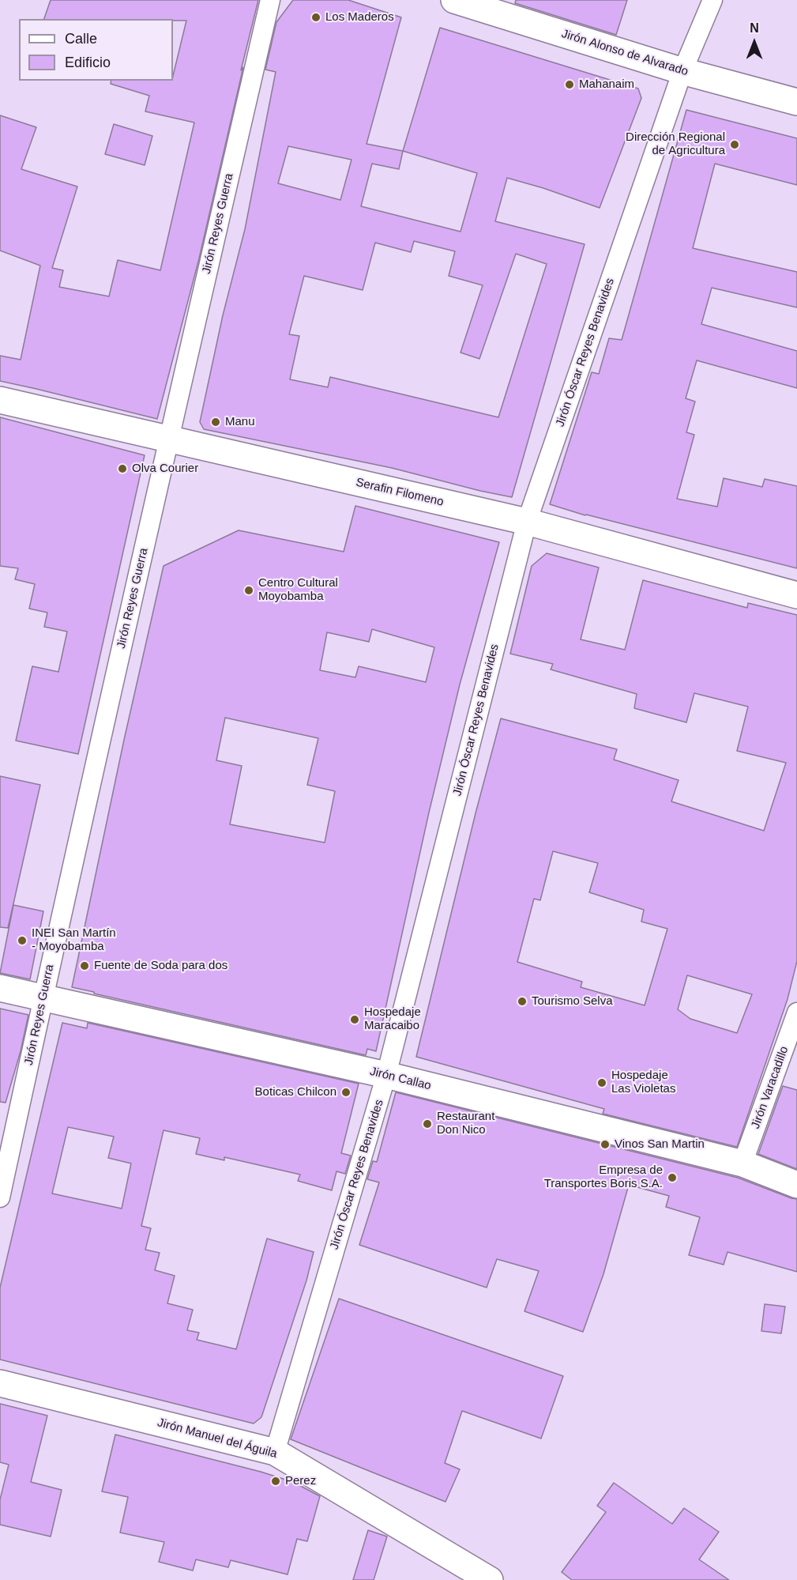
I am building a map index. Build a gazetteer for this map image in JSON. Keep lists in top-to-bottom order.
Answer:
{
  "streets": {
    "street": [
      "Jirón Alonso de Alvarado",
      "Jirón Reyes Guerra",
      "Jirón Óscar Reyes Benavides",
      "Serafin Filomeno",
      "Jirón Callao",
      "Jirón Varacadillo",
      "Jirón Manuel del Águila"
    ]
  },
  "crossings": [
    ["Jirón Alonso de Alvarado", "Jirón Óscar Reyes Benavides"],
    ["Jirón Reyes Guerra", "Serafin Filomeno"],
    ["Jirón Reyes Guerra", "Jirón Callao"],
    ["Jirón Óscar Reyes Benavides", "Serafin Filomeno"],
    ["Jirón Óscar Reyes Benavides", "Jirón Callao"],
    ["Jirón Óscar Reyes Benavides", "Jirón Manuel del Águila"],
    ["Jirón Callao", "Jirón Varacadillo"]
  ],
  "places": [
    "Los Maderos",
    "Mahanaim",
    "Dirección Regional de Agricultura",
    "Manu",
    "Olva Courier",
    "Centro Cultural Moyobamba",
    "INEI San Martín - Moyobamba",
    "Fuente de Soda para dos",
    "Tourismo Selva",
    "Hospedaje Maracaibo",
    "Hospedaje Las Violetas",
    "Boticas Chilcon",
    "Restaurant Don Nico",
    "Vinos San Martin",
    "Empresa de Transportes Boris S.A.",
    "Perez"
  ],
  "legend": ["Calle", "Edificio"],
  "north": "top"
}
